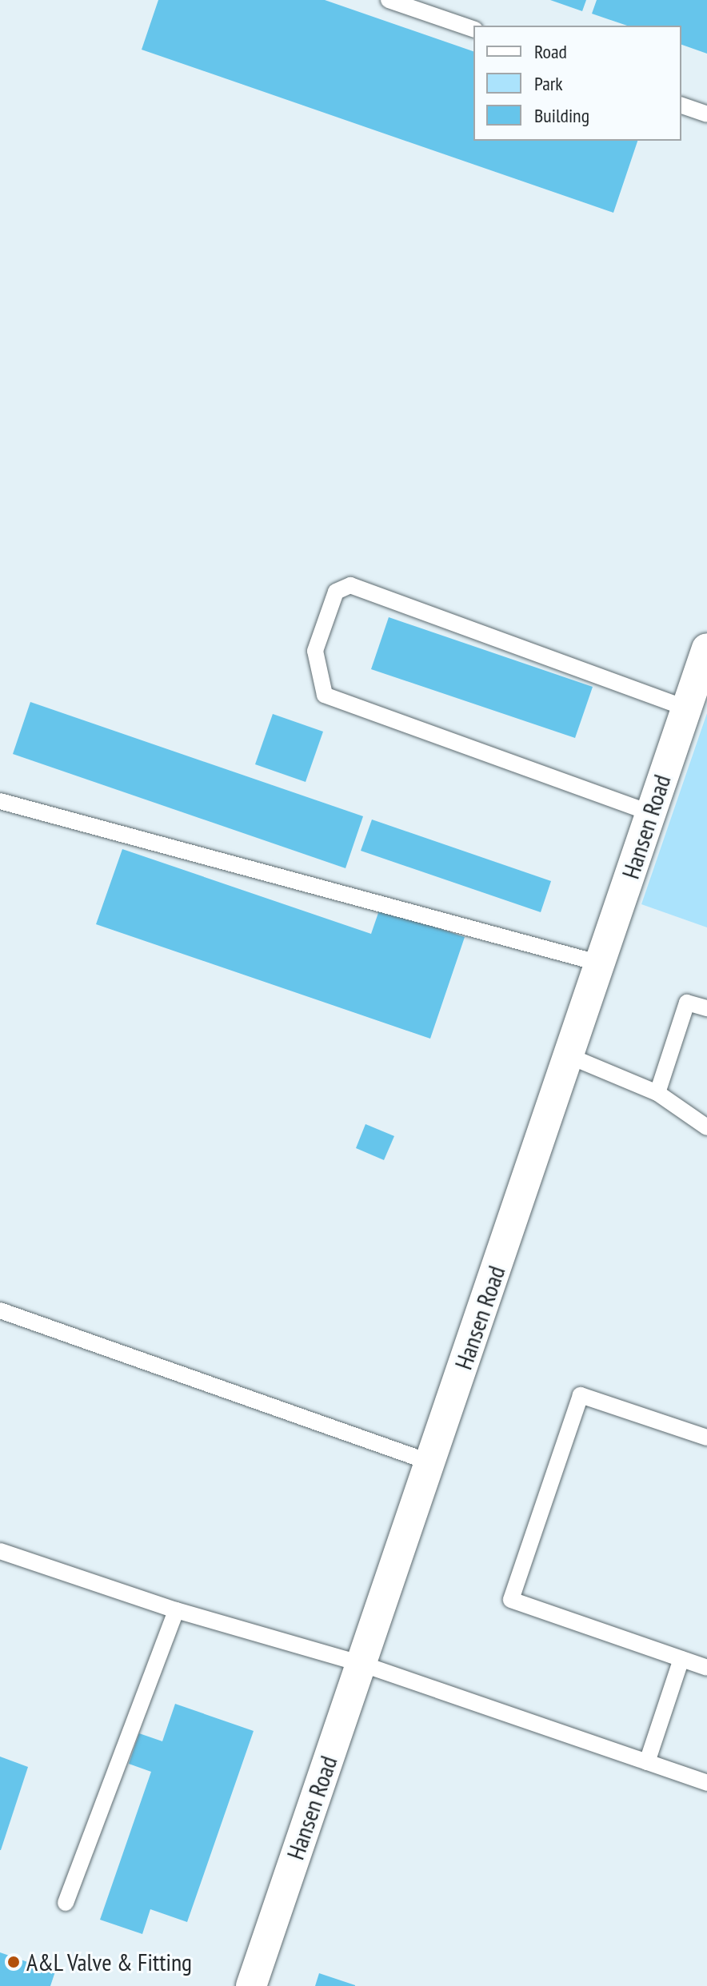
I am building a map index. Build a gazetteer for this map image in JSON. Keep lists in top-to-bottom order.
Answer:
{
  "streets": {
    "street": ["Hansen Road"]
  },
  "places": ["A&L Valve & Fitting"],
  "legend": ["Road", "Park", "Building"]
}
